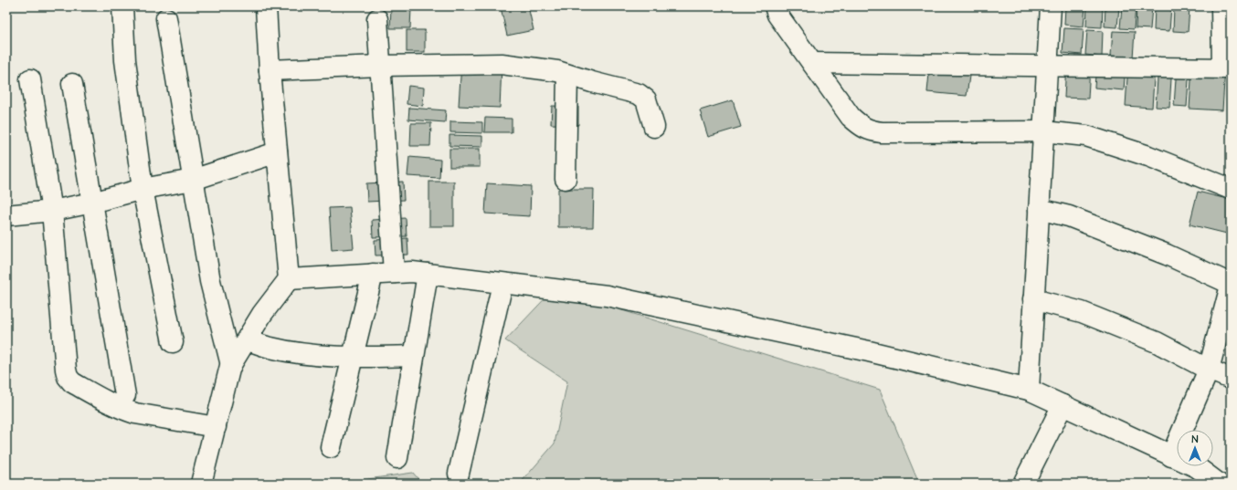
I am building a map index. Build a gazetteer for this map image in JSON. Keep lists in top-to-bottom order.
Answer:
{
  "north": "top"
}
